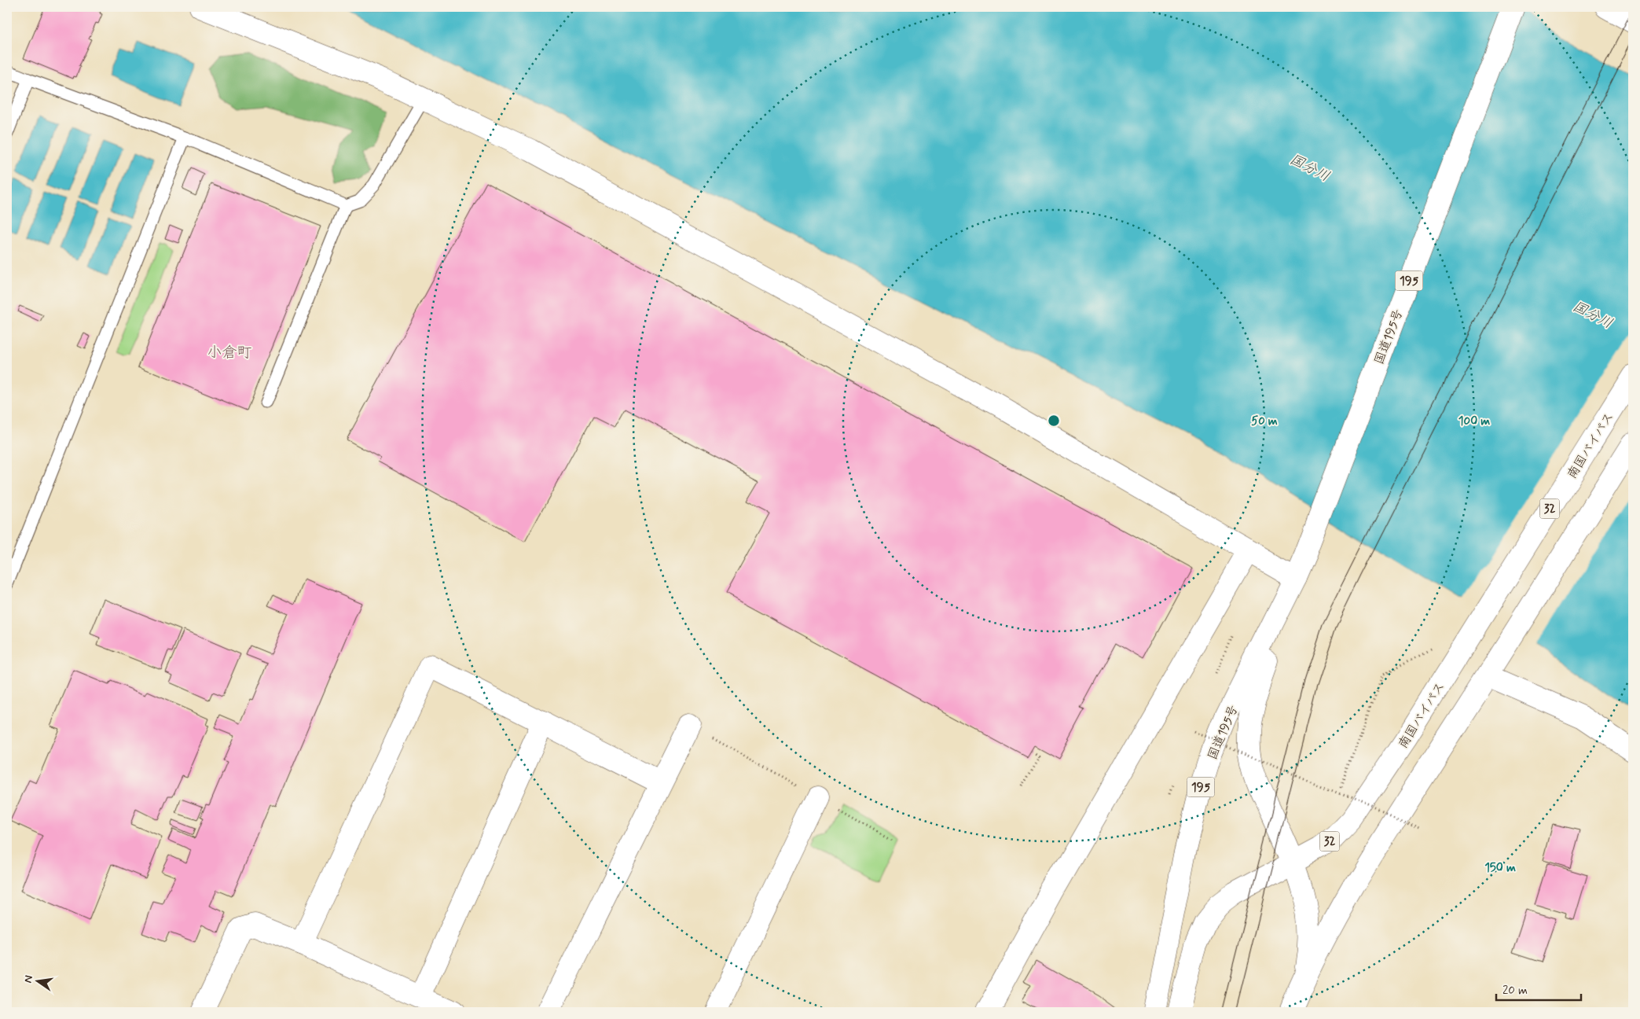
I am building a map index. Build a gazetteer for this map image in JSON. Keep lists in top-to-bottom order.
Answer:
{
  "streets": {
    "main road": [
      "195",
      "国道195号",
      "南国バイパス",
      "32"
    ]
  },
  "crossings": [
    ["国道195号", "南国バイパス"]
  ],
  "districts": ["小倉町"],
  "water": ["国分川"],
  "scale_bar": "20 m",
  "north": "left",
  "rings": ["50 m", "100 m", "150 m"]
}
